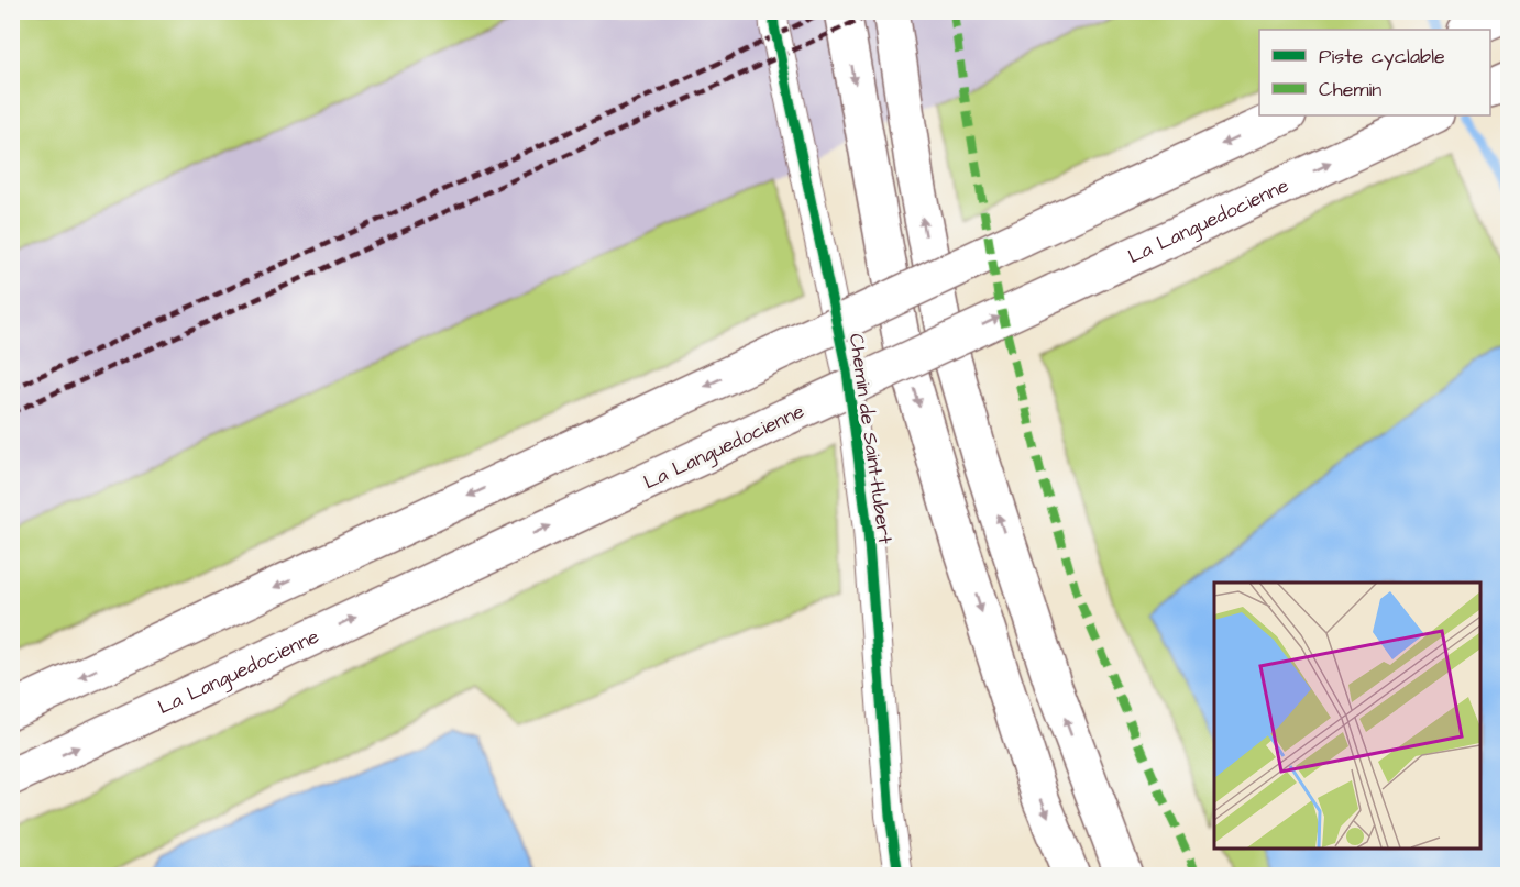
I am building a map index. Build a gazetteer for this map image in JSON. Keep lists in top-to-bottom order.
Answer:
{
  "streets": {
    "main road": ["La Languedocienne"],
    "street": ["Chemin de Saint-Hubert"]
  },
  "legend": ["Piste cyclable", "Chemin"]
}
